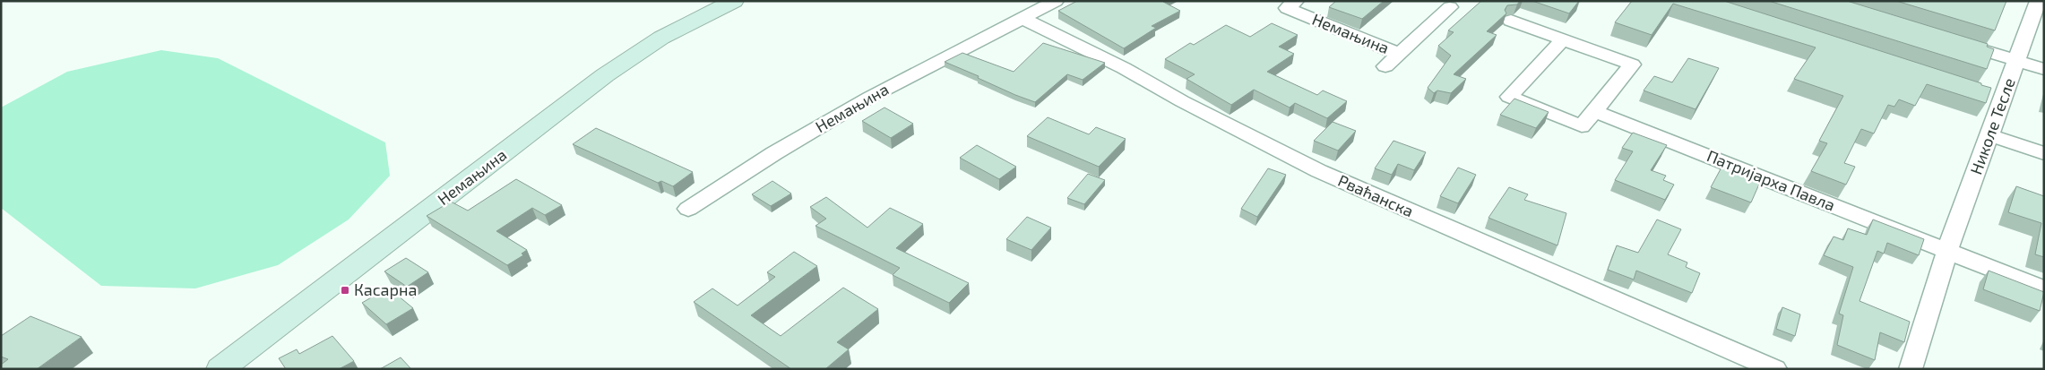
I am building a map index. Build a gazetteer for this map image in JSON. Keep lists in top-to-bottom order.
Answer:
{
  "streets": {
    "street": [
      "Немањина",
      "Николе Тесле",
      "Патријарха Павла",
      "Рваћанска"
    ]
  },
  "crossings": [
    ["Немањина", "Рваћанска"],
    ["Николе Тесле", "Патријарха Павла"]
  ],
  "places": {
    "transit": ["Касарна"]
  }
}
